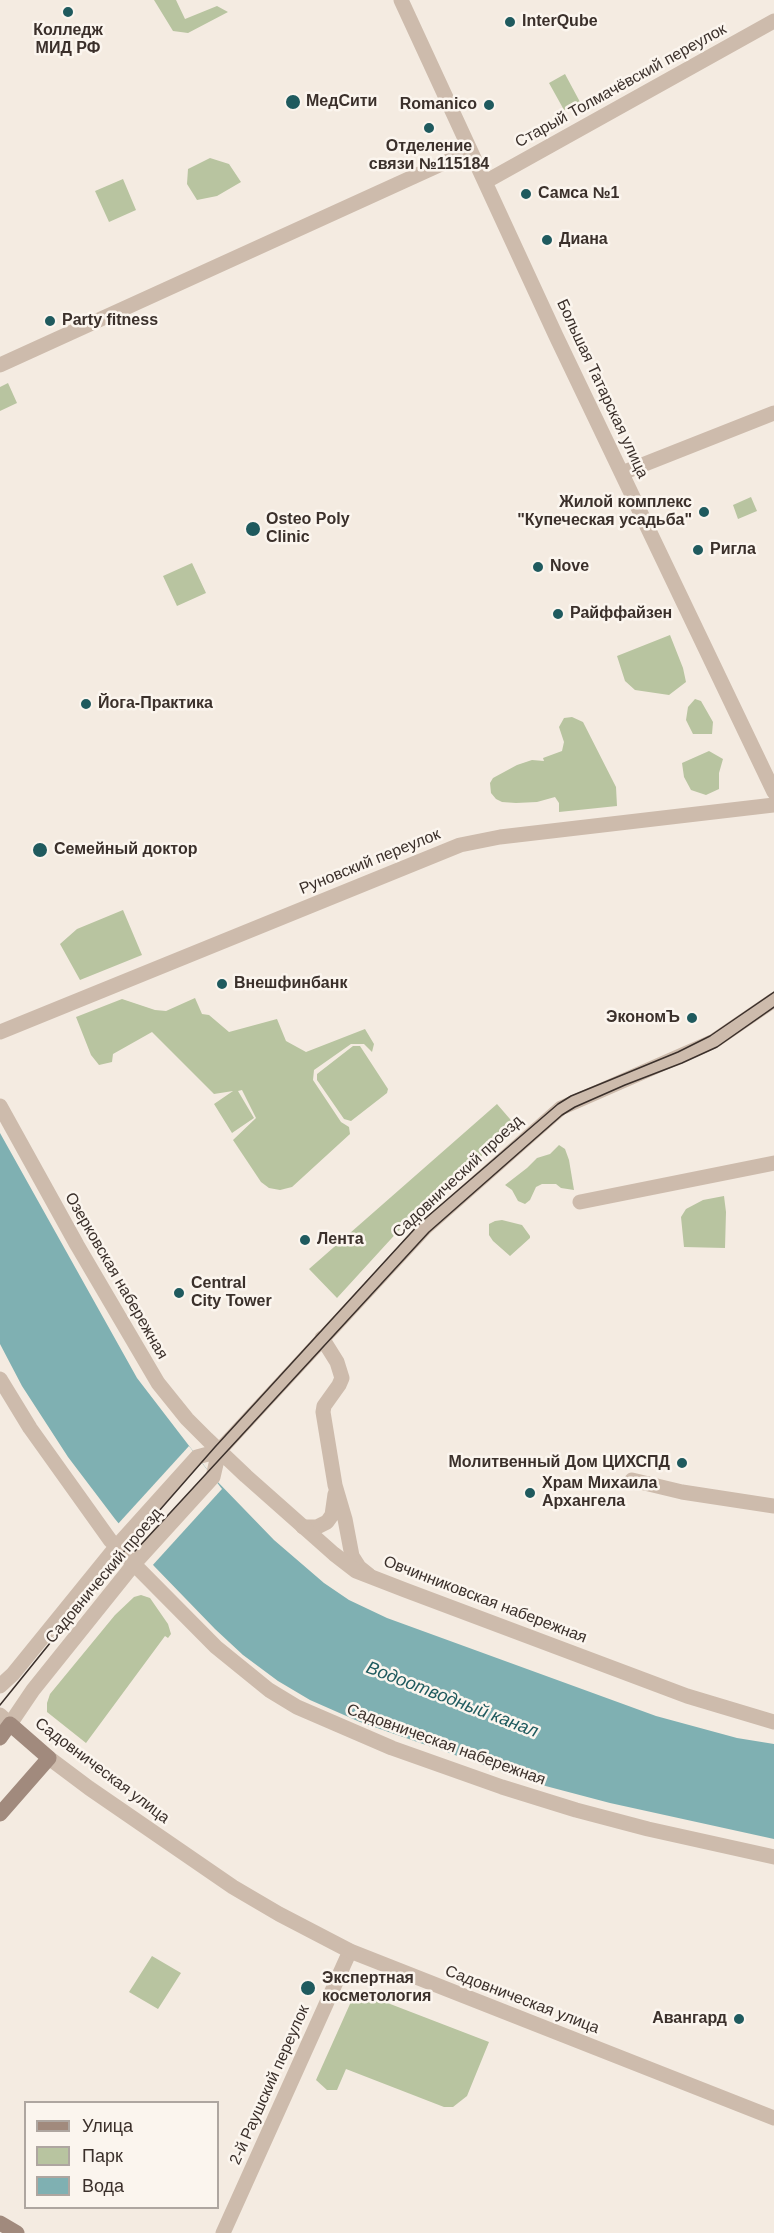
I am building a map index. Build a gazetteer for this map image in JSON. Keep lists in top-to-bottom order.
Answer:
{
  "streets": {
    "main road": ["Садовническая улица"],
    "street": [
      "Старый Толмачёвский переулок",
      "Большая Татарская улица",
      "Руновский переулок",
      "Садовнический проезд",
      "Озерковская набережная",
      "Овчинниковская набережная",
      "Садовническая набережная",
      "2-й Раушский переулок"
    ]
  },
  "crossings": [
    ["Старый Толмачёвский переулок", "Большая Татарская улица"],
    ["Садовнический проезд", "Озерковская набережная"],
    ["Садовнический проезд", "Овчинниковская набережная"],
    ["Садовнический проезд", "Садовническая набережная"],
    ["Садовнический проезд", "Садовническая улица"],
    ["Озерковская набережная", "Овчинниковская набережная"],
    ["Садовническая улица", "2-й Раушский переулок"]
  ],
  "water": ["Водоотводный канал"],
  "places": [
    "Колледж МИД РФ",
    "InterQube",
    "МедСити",
    "Romanico",
    "Отделение связи №115184",
    "Самса №1",
    "Диана",
    "Party fitness",
    "Жилой комплекс \"Купеческая усадьба\"",
    "Osteo Poly Clinic",
    "Ригла",
    "Nove",
    "Райффайзен",
    "Йога-Практика",
    "Семейный доктор",
    "Внешфинбанк",
    "ЭкономЪ",
    "Лента",
    "Central City Tower",
    "Молитвенный Дом ЦИХСПД",
    "Храм Михаила Архангела",
    "Экспертная косметология",
    "Авангард"
  ],
  "legend": ["Улица", "Парк", "Вода"]
}
